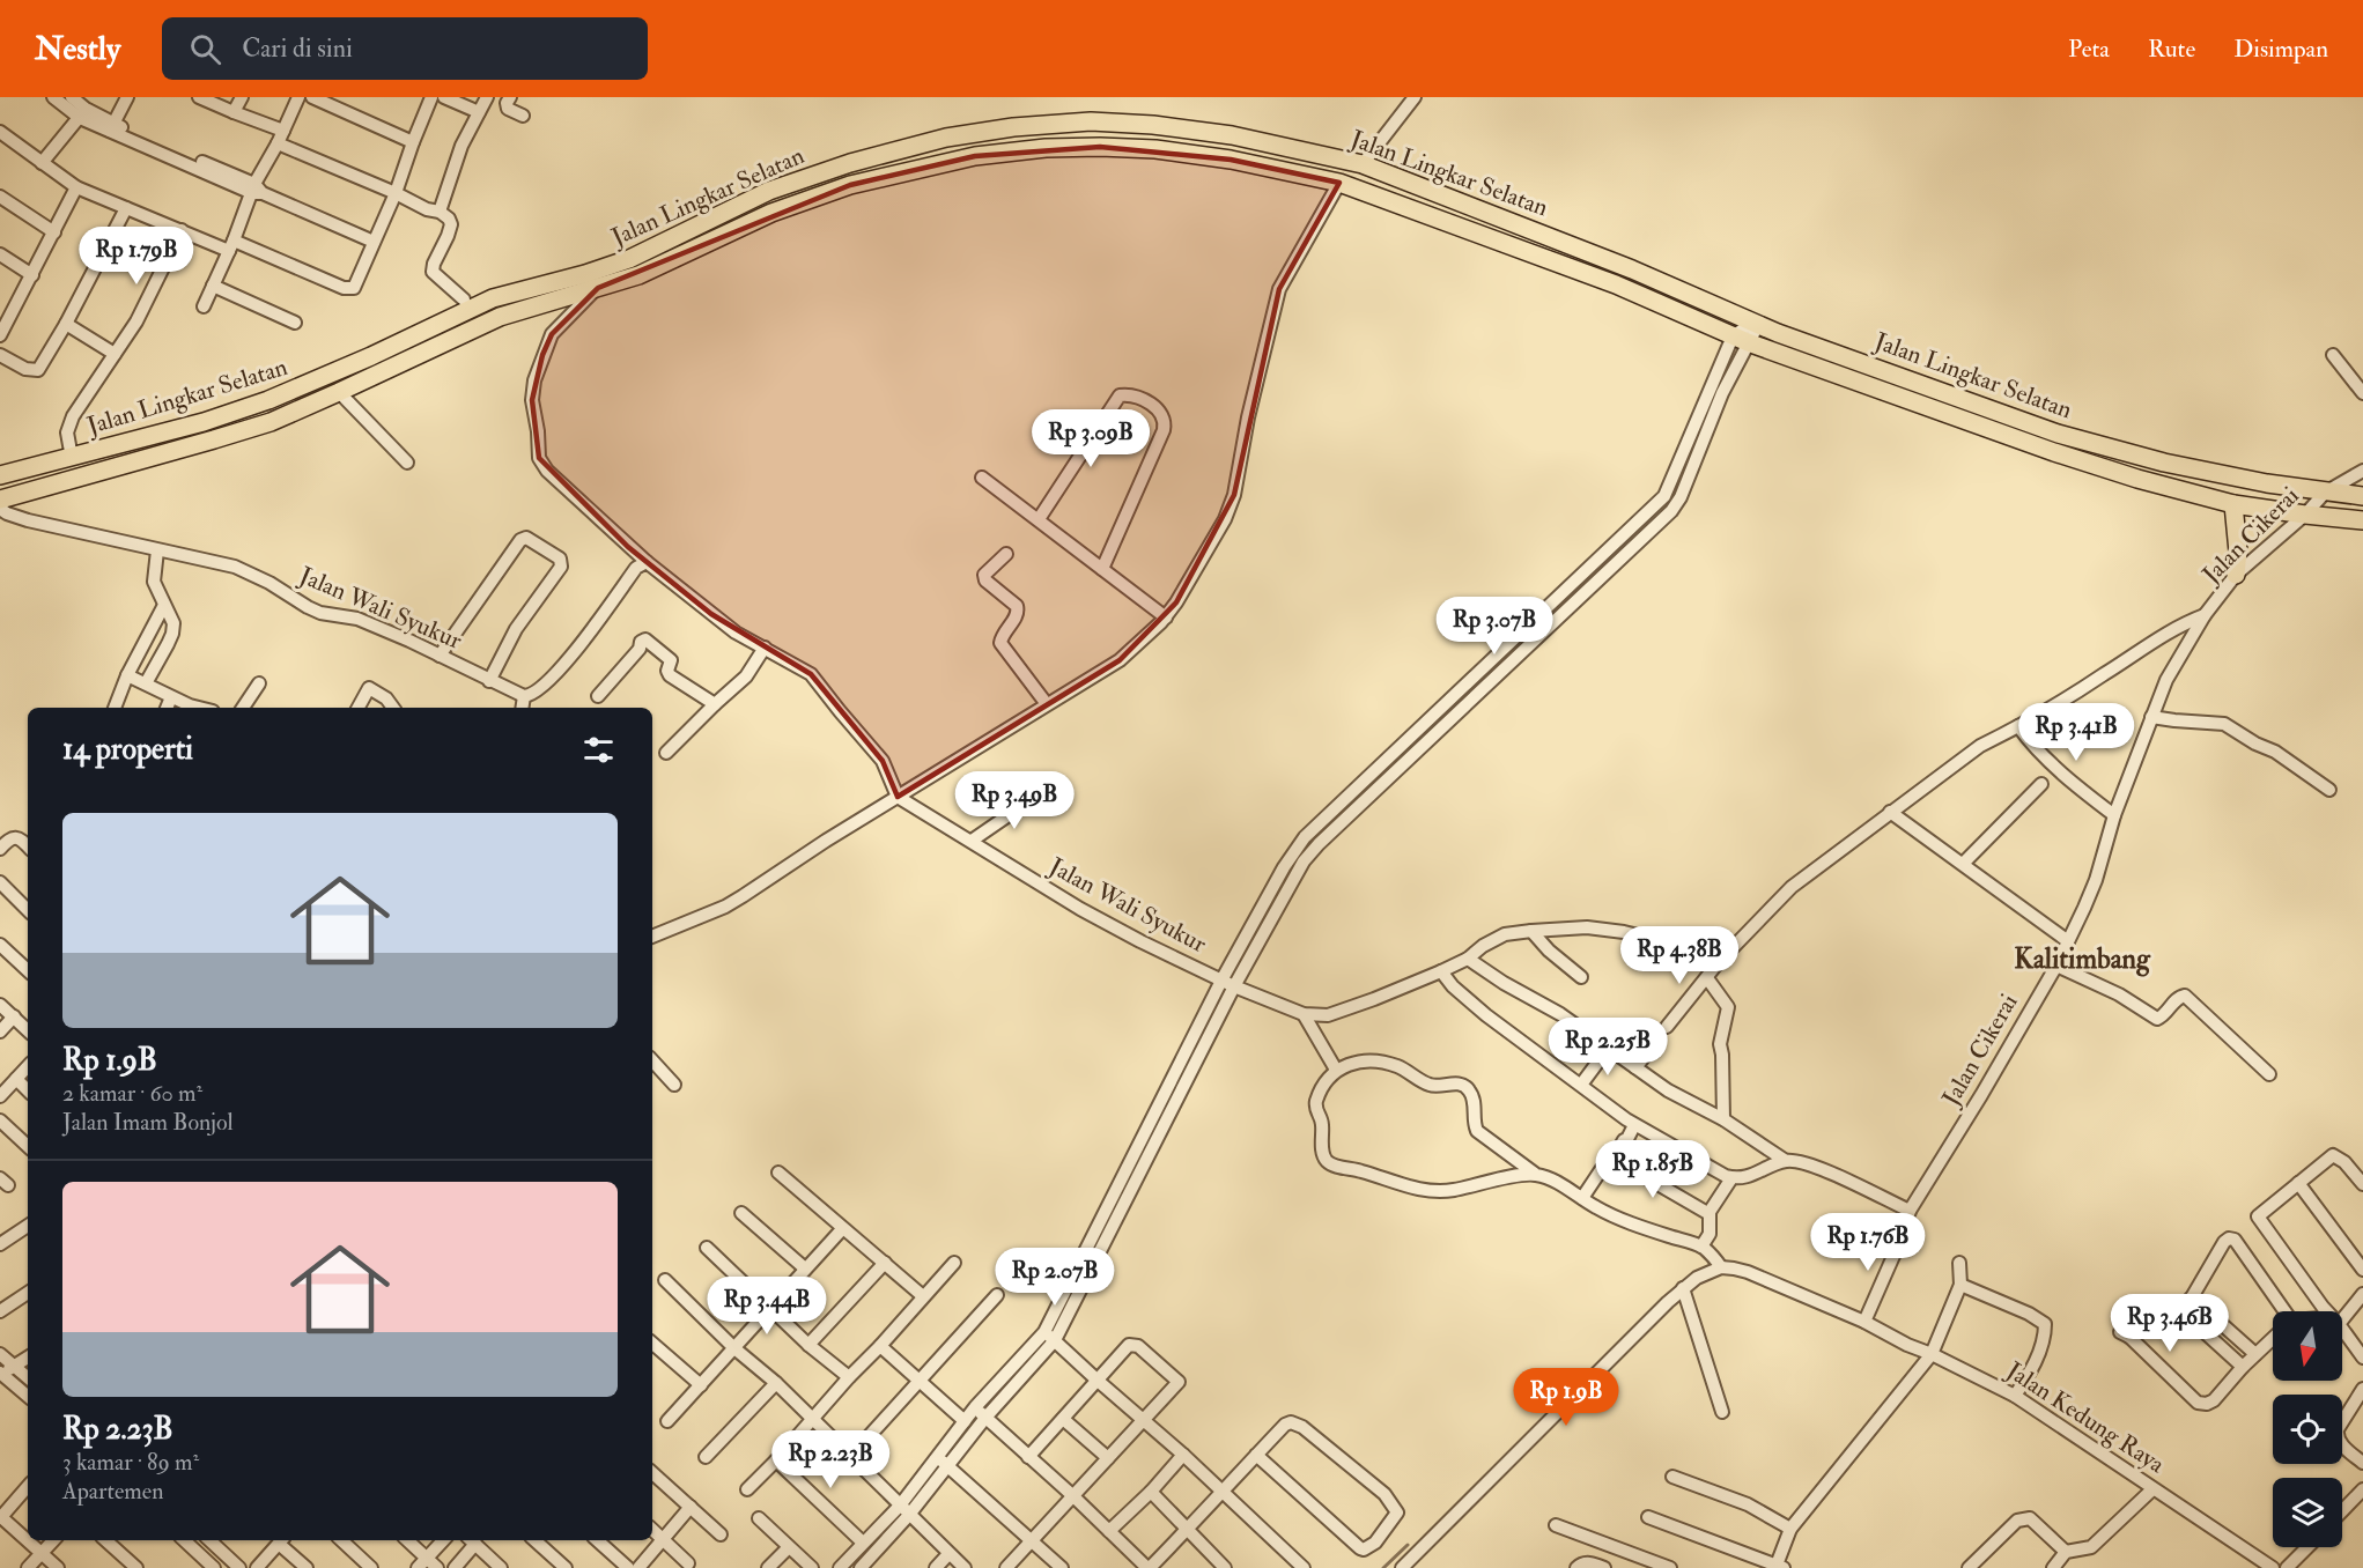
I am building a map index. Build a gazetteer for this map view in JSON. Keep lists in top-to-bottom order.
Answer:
{
  "streets": {
    "highway": ["Jalan Lingkar Selatan"],
    "street": ["Jalan Cikerai", "Jalan Wali Syukur", "Jalan Kedung Raya"]
  },
  "crossings": [
    ["Jalan Lingkar Selatan", "Jalan Cikerai"],
    ["Jalan Cikerai", "Jalan Kedung Raya"]
  ],
  "districts": ["Kalitimbang"],
  "north": "bottom",
  "page": {
    "header": "Nestly",
    "search": "Cari di sini",
    "nav": ["Peta", "Rute", "Disimpan"],
    "price": [
      "Rp 1.79B",
      "Rp 3.09B",
      "Rp 3.07B",
      "Rp 3.41B",
      "Rp 3.49B",
      "Rp 4.38B",
      "Rp 2.25B",
      "Rp 1.85B",
      "Rp 1.76B",
      "Rp 2.07B",
      "Rp 3.44B",
      "Rp 3.46B",
      "Rp 1.9B",
      "Rp 2.23B"
    ],
    "heading": "14 properti",
    "list": [
      {
        "name": "Rp 1.9B",
        "note": "2 kamar · 60 m² · Jalan Imam Bonjol"
      },
      {
        "name": "Rp 2.23B",
        "note": "3 kamar · 89 m² · Apartemen"
      }
    ]
  }
}
